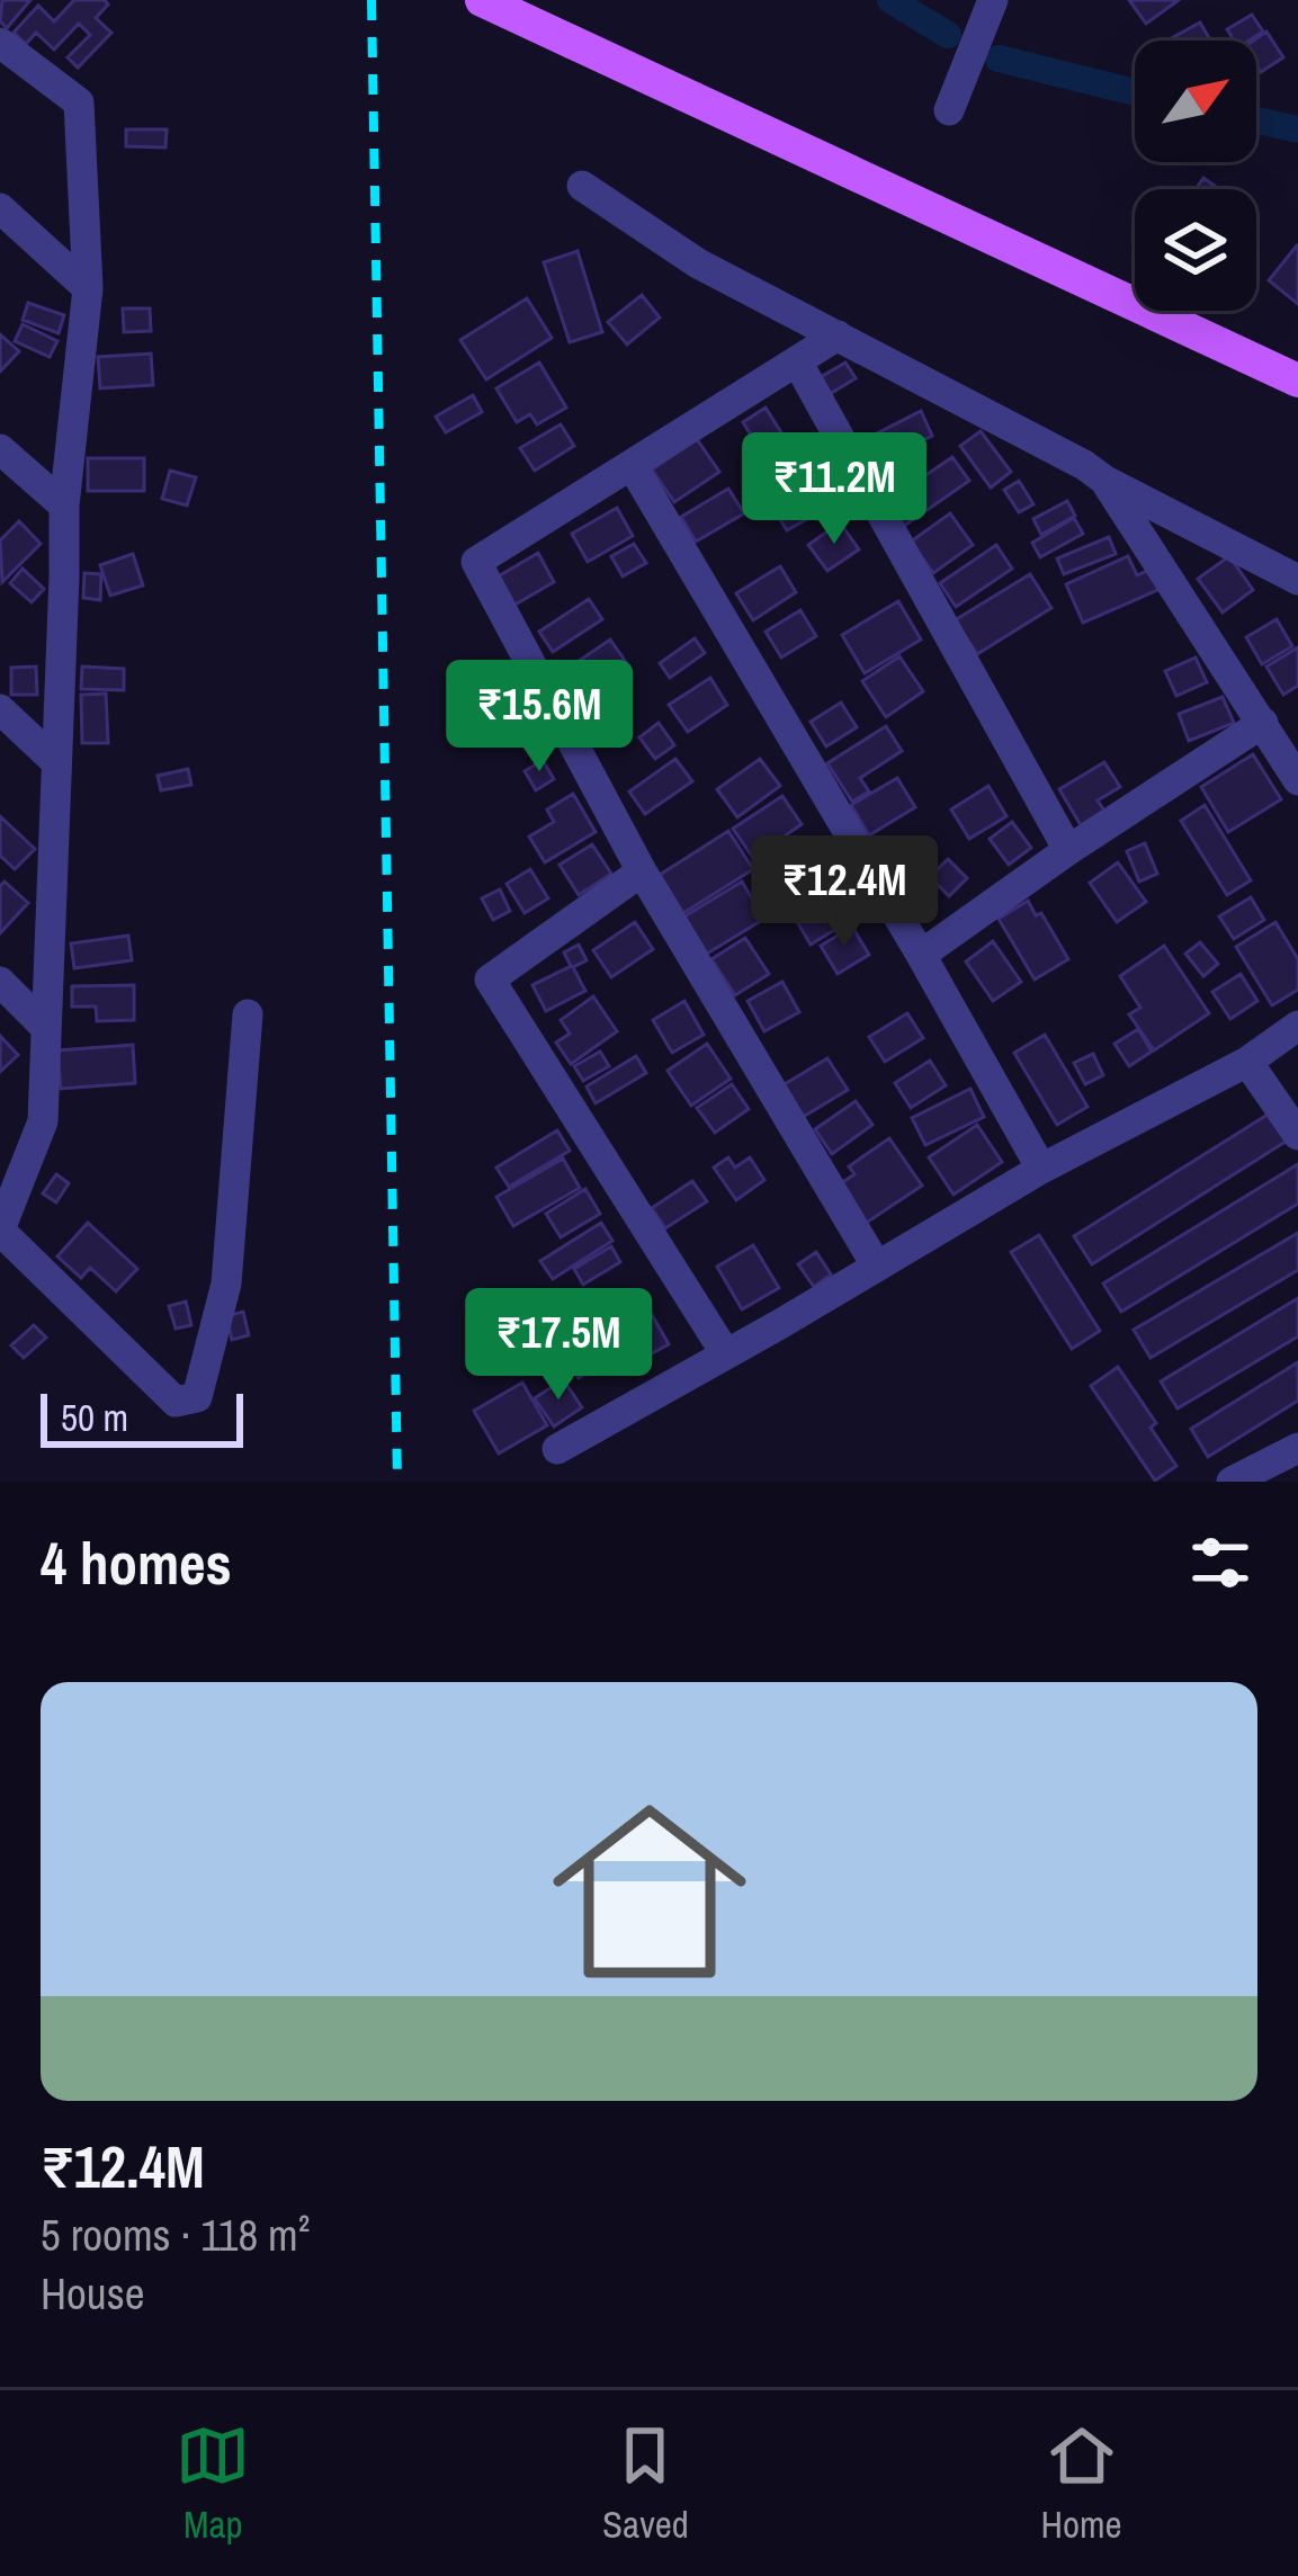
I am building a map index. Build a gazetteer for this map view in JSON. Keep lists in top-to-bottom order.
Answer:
{
  "scale_bar": "50 m",
  "north": "top right",
  "page": {
    "price": [
      "₹11.2M",
      "₹15.6M",
      "₹12.4M",
      "₹17.5M"
    ],
    "scale": "50 m",
    "heading": "4 homes",
    "list": [
      {
        "name": "₹12.4M",
        "note": "5 rooms · 118 m² · House"
      }
    ],
    "tabs": ["Map", "Saved", "Home"]
  }
}
